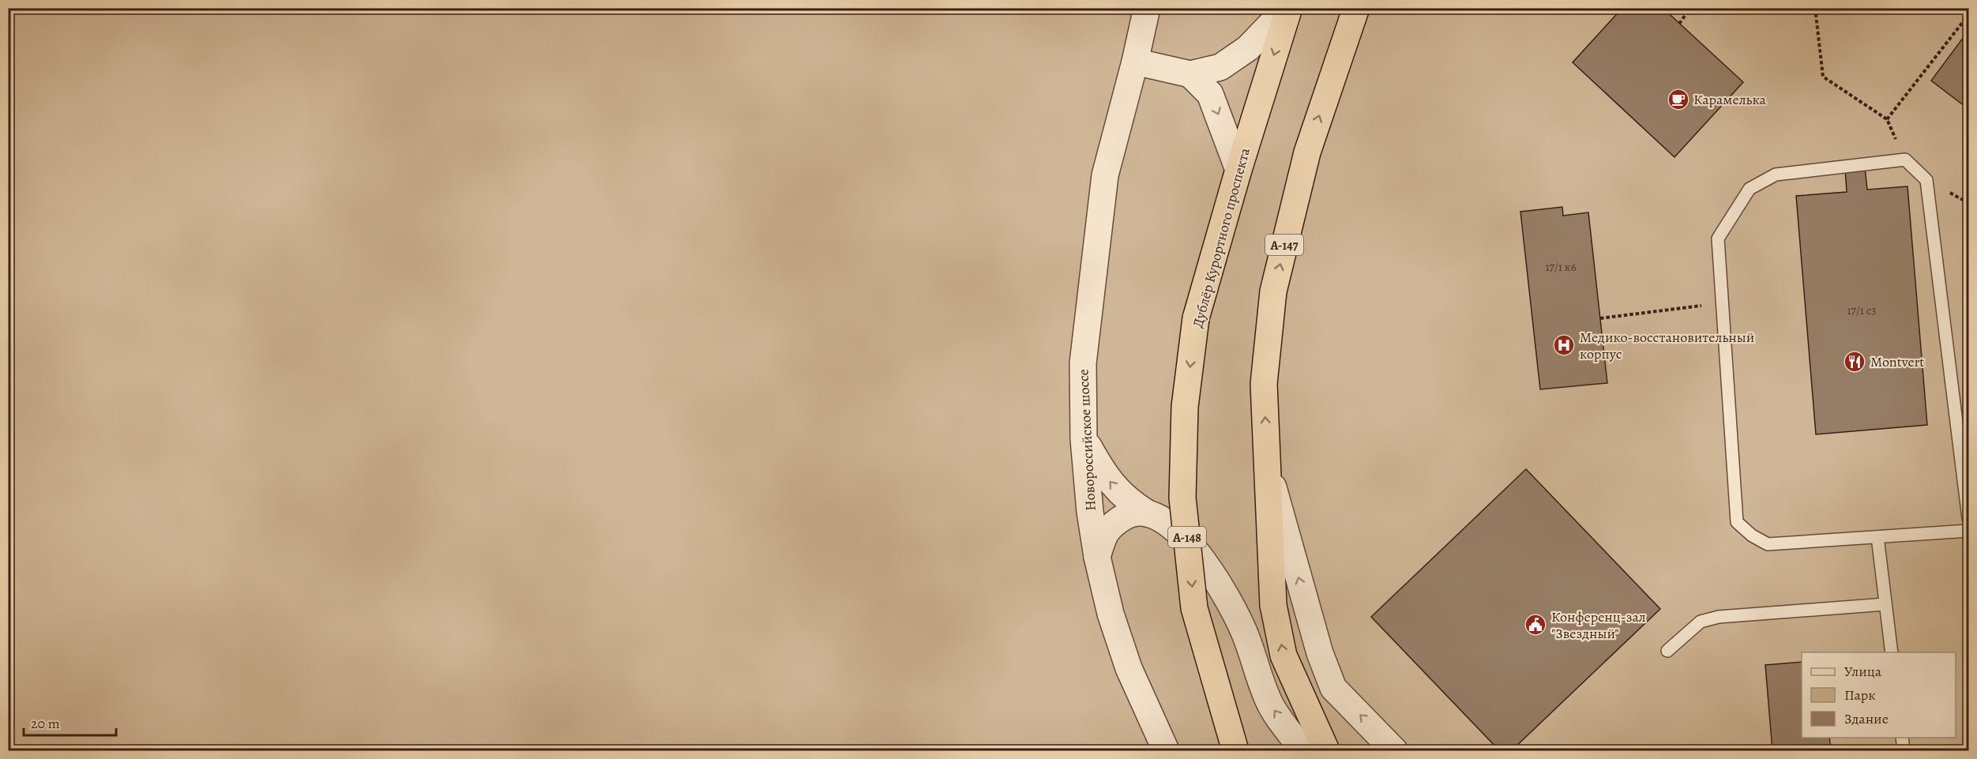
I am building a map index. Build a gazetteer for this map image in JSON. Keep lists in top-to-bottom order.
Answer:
{
  "streets": {
    "highway": ["Дублёр Курортного проспекта", "А-147", "А-148"],
    "street": ["Новороссийское шоссе"]
  },
  "crossings": [
    ["Дублёр Курортного проспекта", "А-148"],
    ["Новороссийское шоссе", "А-148"]
  ],
  "places": {
    "cafe": ["Карамелька"],
    "hospital": ["Медико-восстановительный корпус"],
    "restaurant": ["Montvert"],
    "public building": ["Конференц-зал \"Звездный\""]
  },
  "house_numbers": ["17/1 к6", "17/1 с3"],
  "legend": ["Улица", "Парк", "Здание"],
  "scale_bar": "20 m"
}
